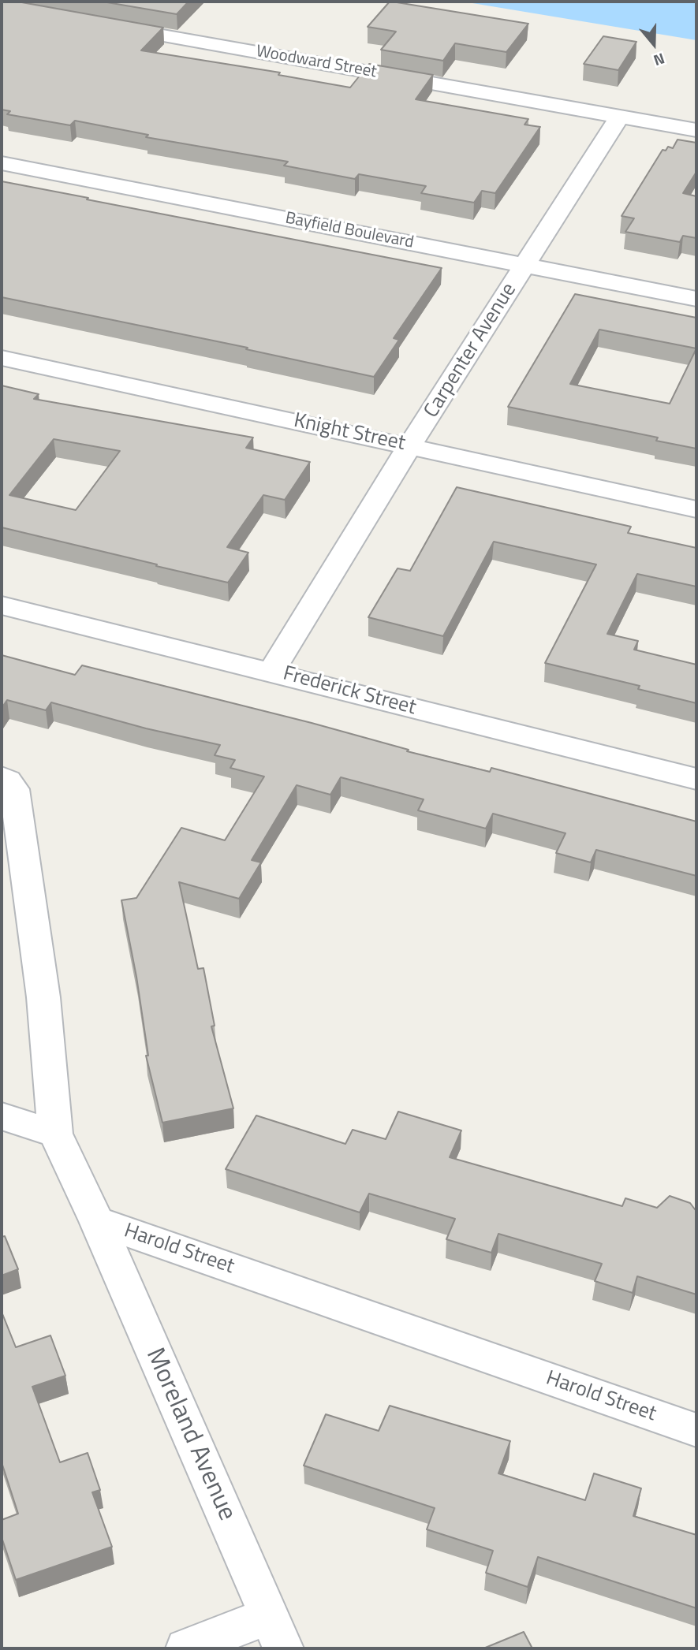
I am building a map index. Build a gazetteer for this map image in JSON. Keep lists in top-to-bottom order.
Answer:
{
  "streets": {
    "street": [
      "Woodward Street",
      "Bayfield Boulevard",
      "Carpenter Avenue",
      "Knight Street",
      "Frederick Street",
      "Harold Street",
      "Moreland Avenue"
    ]
  },
  "crossings": [
    ["Woodward Street", "Carpenter Avenue"],
    ["Bayfield Boulevard", "Carpenter Avenue"],
    ["Carpenter Avenue", "Knight Street"],
    ["Carpenter Avenue", "Frederick Street"],
    ["Harold Street", "Moreland Avenue"]
  ],
  "north": "bottom"
}
